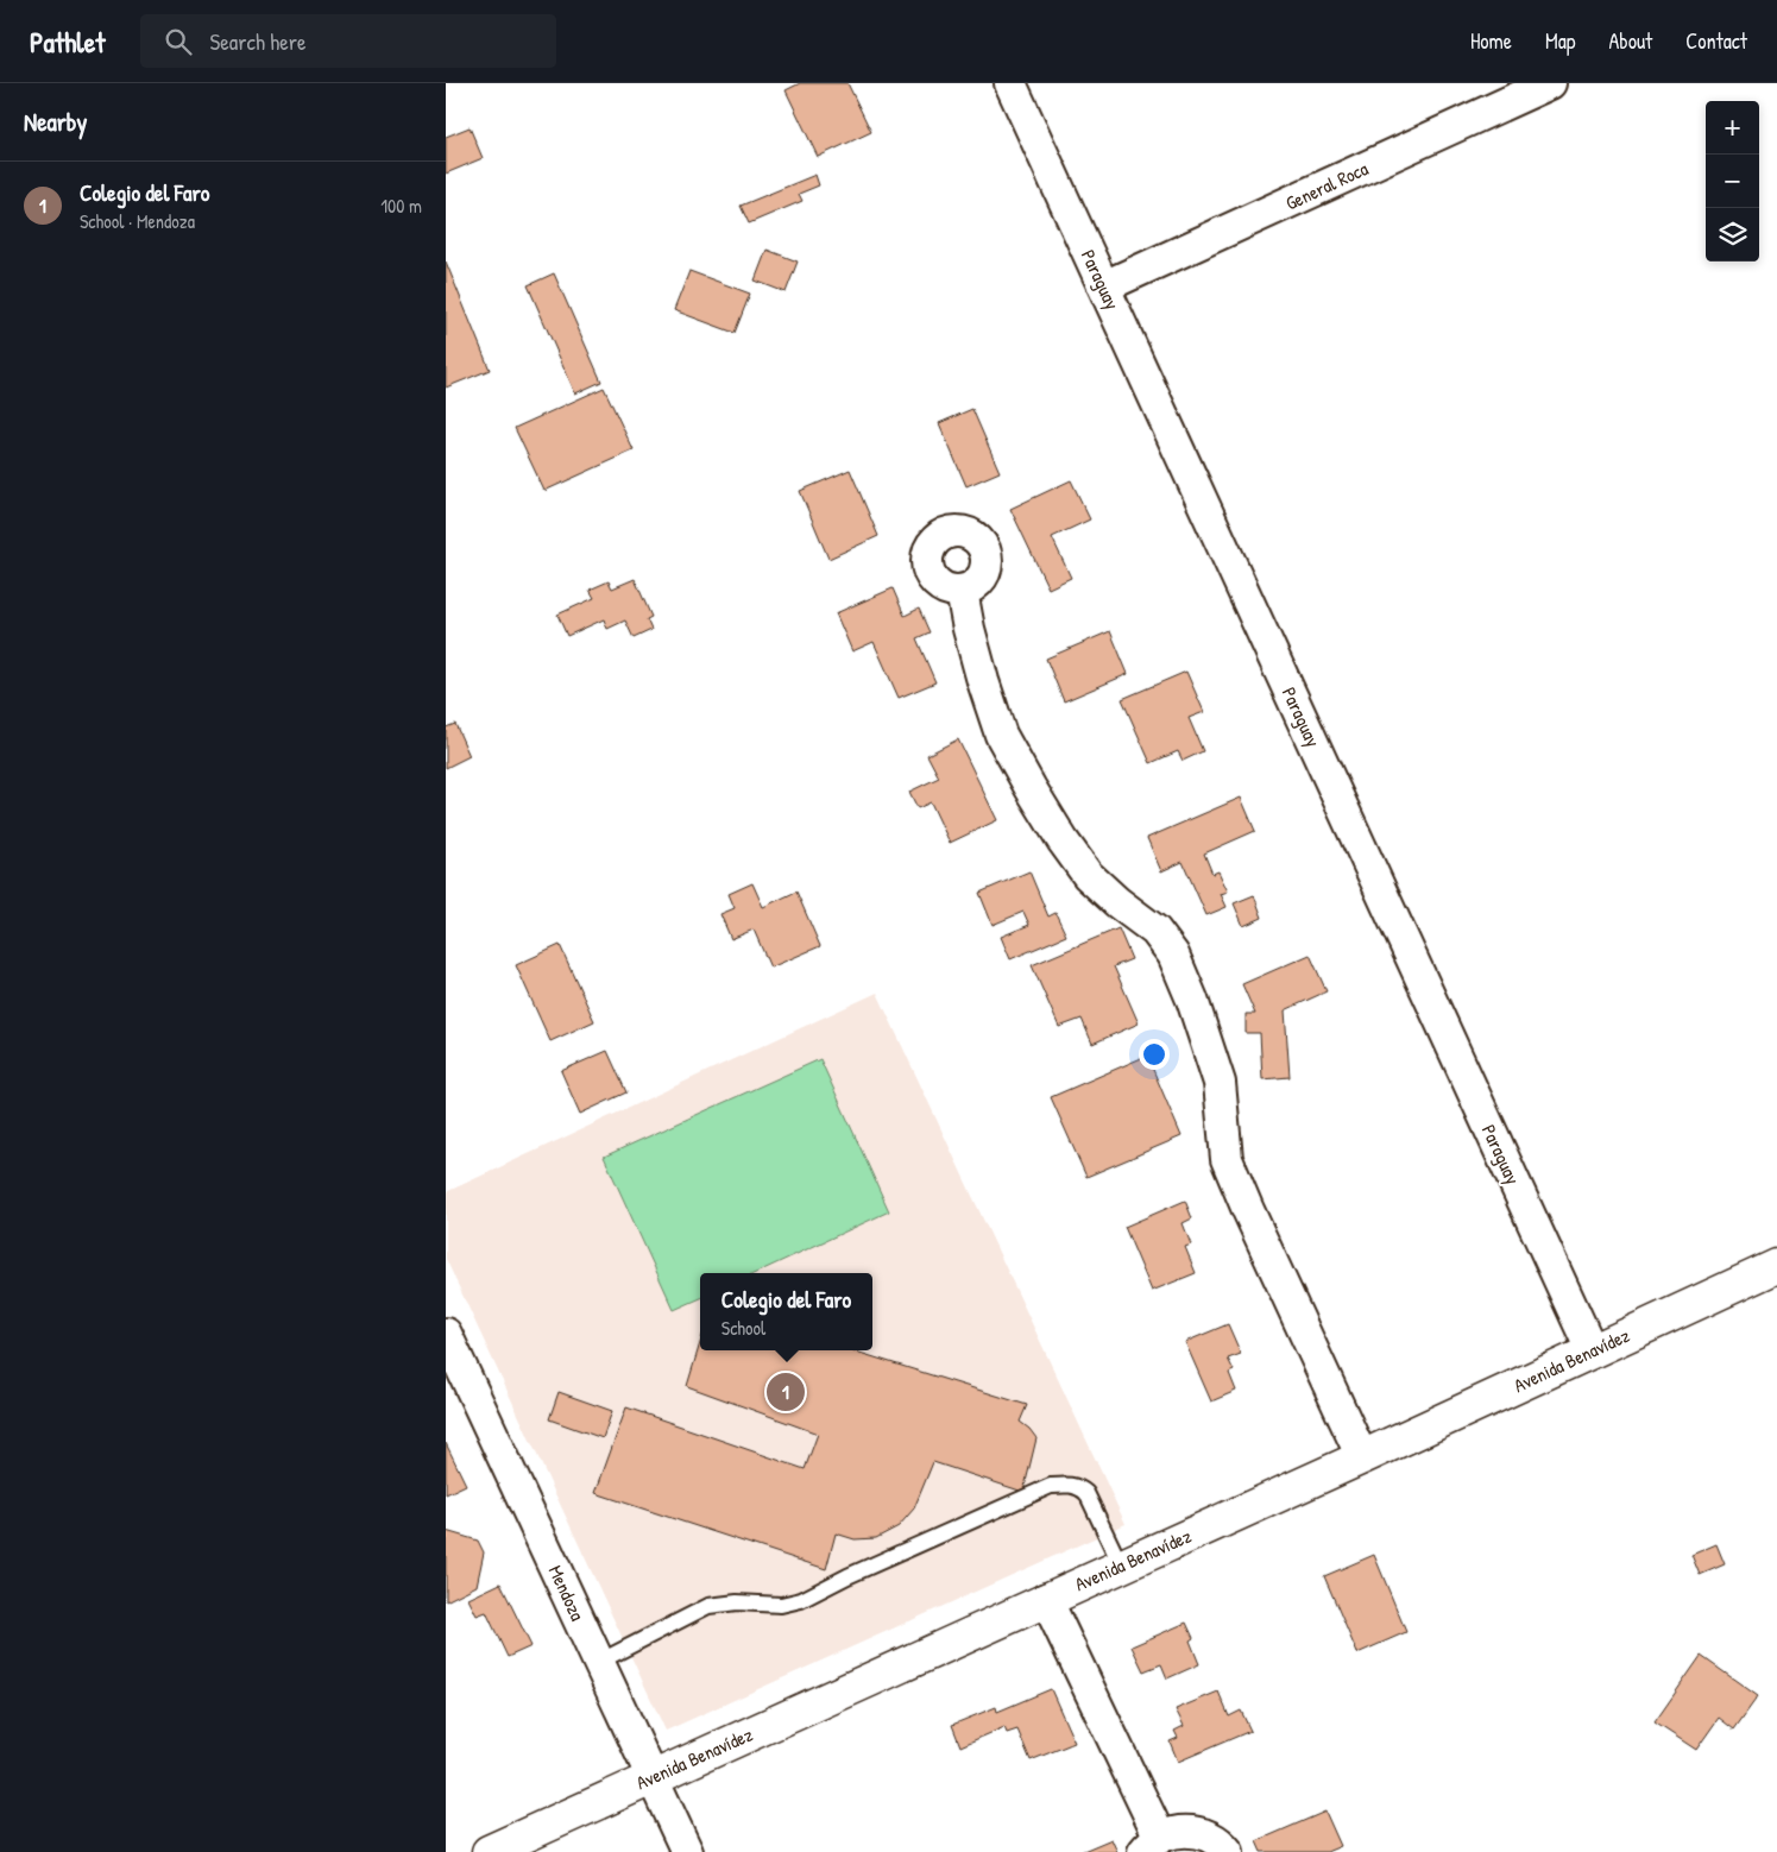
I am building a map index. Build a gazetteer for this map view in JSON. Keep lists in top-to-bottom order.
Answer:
{
  "streets": {
    "main road": ["Avenida Benavídez"],
    "street": ["General Roca", "Paraguay", "Mendoza"]
  },
  "crossings": [
    ["General Roca", "Paraguay"],
    ["Paraguay", "Avenida Benavídez"],
    ["Avenida Benavídez", "Mendoza"]
  ],
  "page": {
    "header": "Pathlet",
    "search": "Search here",
    "nav": [
      "Home",
      "Map",
      "About",
      "Contact"
    ],
    "heading": "Nearby",
    "map_buttons": ["+", "−"],
    "list": [
      {
        "mark": "1",
        "name": "Colegio del Faro",
        "note": "School · Mendoza",
        "value": "100 m"
      }
    ],
    "popup": ["Colegio del Faro", "School"],
    "pins": "1"
  }
}
